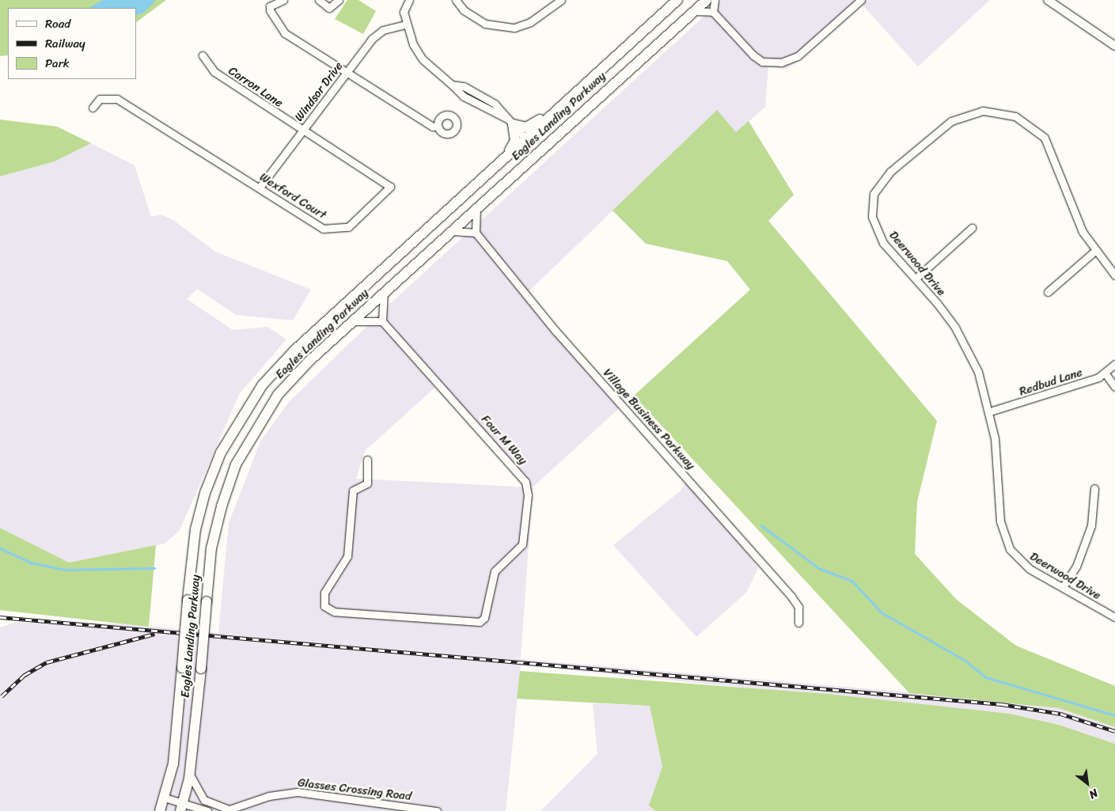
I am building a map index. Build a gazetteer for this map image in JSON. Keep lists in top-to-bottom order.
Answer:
{
  "streets": {
    "main road": ["Eagles Landing Parkway"],
    "street": [
      "Carron Lane",
      "Windsor Drive",
      "Wexford Court",
      "Deerwood Drive",
      "Redbud Lane",
      "Village Business Parkway",
      "Four M Way",
      "Glasses Crossing Road"
    ]
  },
  "crossings": [
    ["Carron Lane", "Windsor Drive"],
    ["Carron Lane", "Wexford Court"],
    ["Windsor Drive", "Wexford Court"],
    ["Deerwood Drive", "Redbud Lane"]
  ],
  "legend": ["Road", "Railway", "Park"],
  "north": "bottom right"
}
